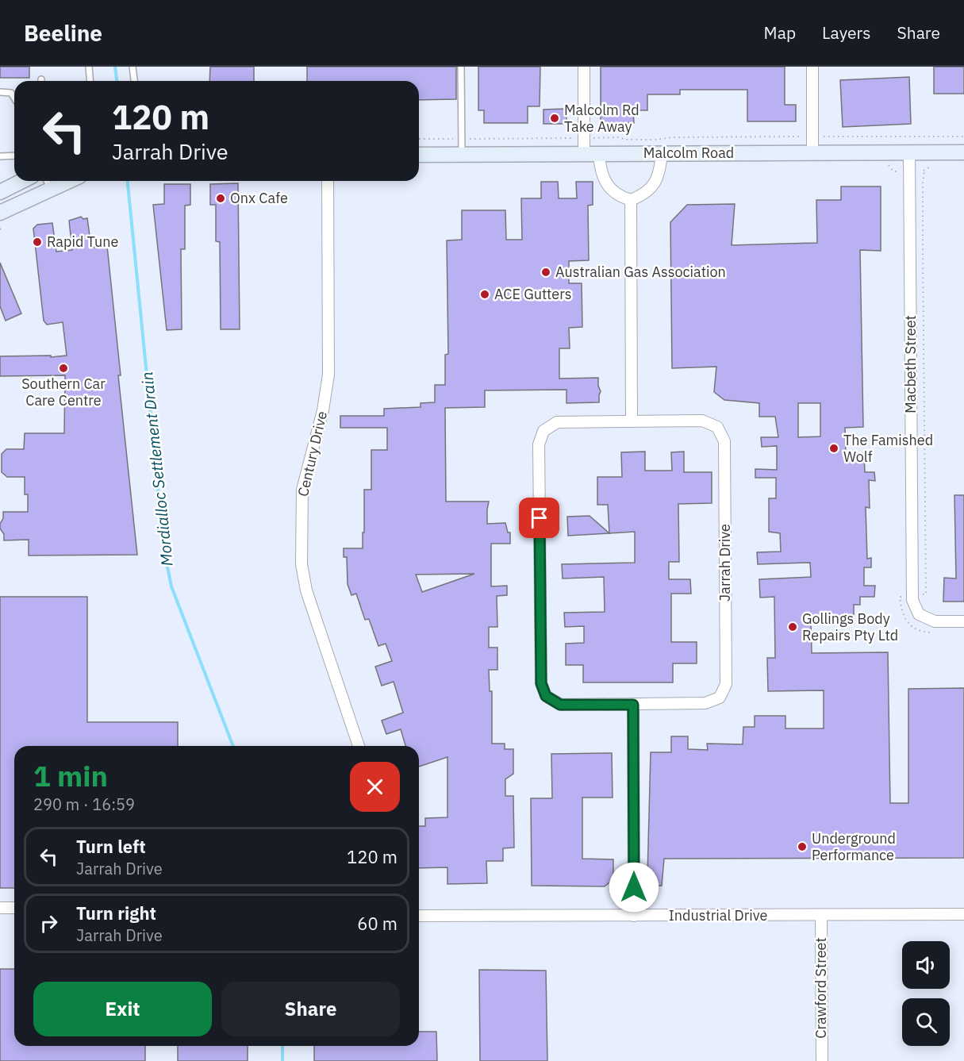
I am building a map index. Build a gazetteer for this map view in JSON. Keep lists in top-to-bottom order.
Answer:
{
  "streets": {
    "street": [
      "Malcolm Road",
      "Macbeth Street",
      "Century Drive",
      "Jarrah Drive",
      "Industrial Drive",
      "Crawford Street"
    ]
  },
  "crossings": [
    ["Malcolm Road", "Macbeth Street"],
    ["Industrial Drive", "Crawford Street"]
  ],
  "water": ["Mordialloc Settlement Drain"],
  "places": [
    "Malcolm Rd Take Away",
    "Onx Cafe",
    "Rapid Tune",
    "Australian Gas Association",
    "ACE Gutters",
    "Southern Car Care Centre",
    "The Famished Wolf",
    "Gollings Body Repairs Pty Ltd",
    "Underground Performance"
  ],
  "page": {
    "header": "Beeline",
    "nav": ["Map", "Layers", "Share"],
    "turn": ["120 m", "Jarrah Drive"],
    "heading": ["1 min", "290 m · 16:59"],
    "list": [
      {
        "name": "Turn left",
        "note": "Jarrah Drive",
        "value": "120 m"
      },
      {
        "name": "Turn right",
        "note": "Jarrah Drive",
        "value": "60 m"
      }
    ],
    "buttons": ["Exit", "Share"]
  }
}
